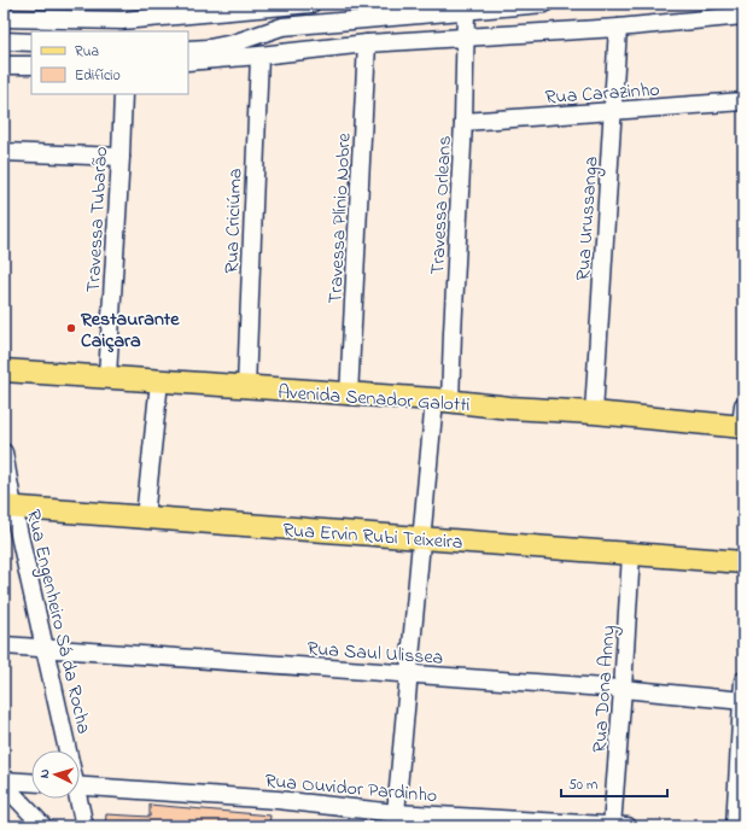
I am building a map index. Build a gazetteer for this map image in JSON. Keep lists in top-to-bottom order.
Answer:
{
  "streets": {
    "main road": ["Avenida Senador Galotti", "Rua Ervin Rubi Teixeira"],
    "street": [
      "Rua Carazinho",
      "Travessa Orleans",
      "Travessa Plínio Nobre",
      "Rua Urussanga",
      "Travessa Tubarão",
      "Rua Criciúma",
      "Rua Engenheiro Sá da Rocha",
      "Rua Saul Ulissea",
      "Rua Dona Anny",
      "Rua Ouvidor Pardinho"
    ]
  },
  "crossings": [
    ["Rua Carazinho", "Travessa Orleans"],
    ["Rua Carazinho", "Rua Urussanga"],
    ["Travessa Orleans", "Avenida Senador Galotti"],
    ["Travessa Orleans", "Rua Ervin Rubi Teixeira"],
    ["Travessa Orleans", "Rua Saul Ulissea"],
    ["Travessa Orleans", "Rua Ouvidor Pardinho"],
    ["Travessa Plínio Nobre", "Avenida Senador Galotti"],
    ["Rua Urussanga", "Avenida Senador Galotti"],
    ["Travessa Tubarão", "Avenida Senador Galotti"],
    ["Rua Criciúma", "Avenida Senador Galotti"],
    ["Rua Ervin Rubi Teixeira", "Rua Engenheiro Sá da Rocha"],
    ["Rua Ervin Rubi Teixeira", "Rua Dona Anny"],
    ["Rua Engenheiro Sá da Rocha", "Rua Saul Ulissea"],
    ["Rua Saul Ulissea", "Rua Dona Anny"],
    ["Rua Dona Anny", "Rua Ouvidor Pardinho"]
  ],
  "places": ["Restaurante Caiçara"],
  "legend": ["Rua", "Edifício"],
  "scale_bar": "50 m",
  "north": "left"
}
